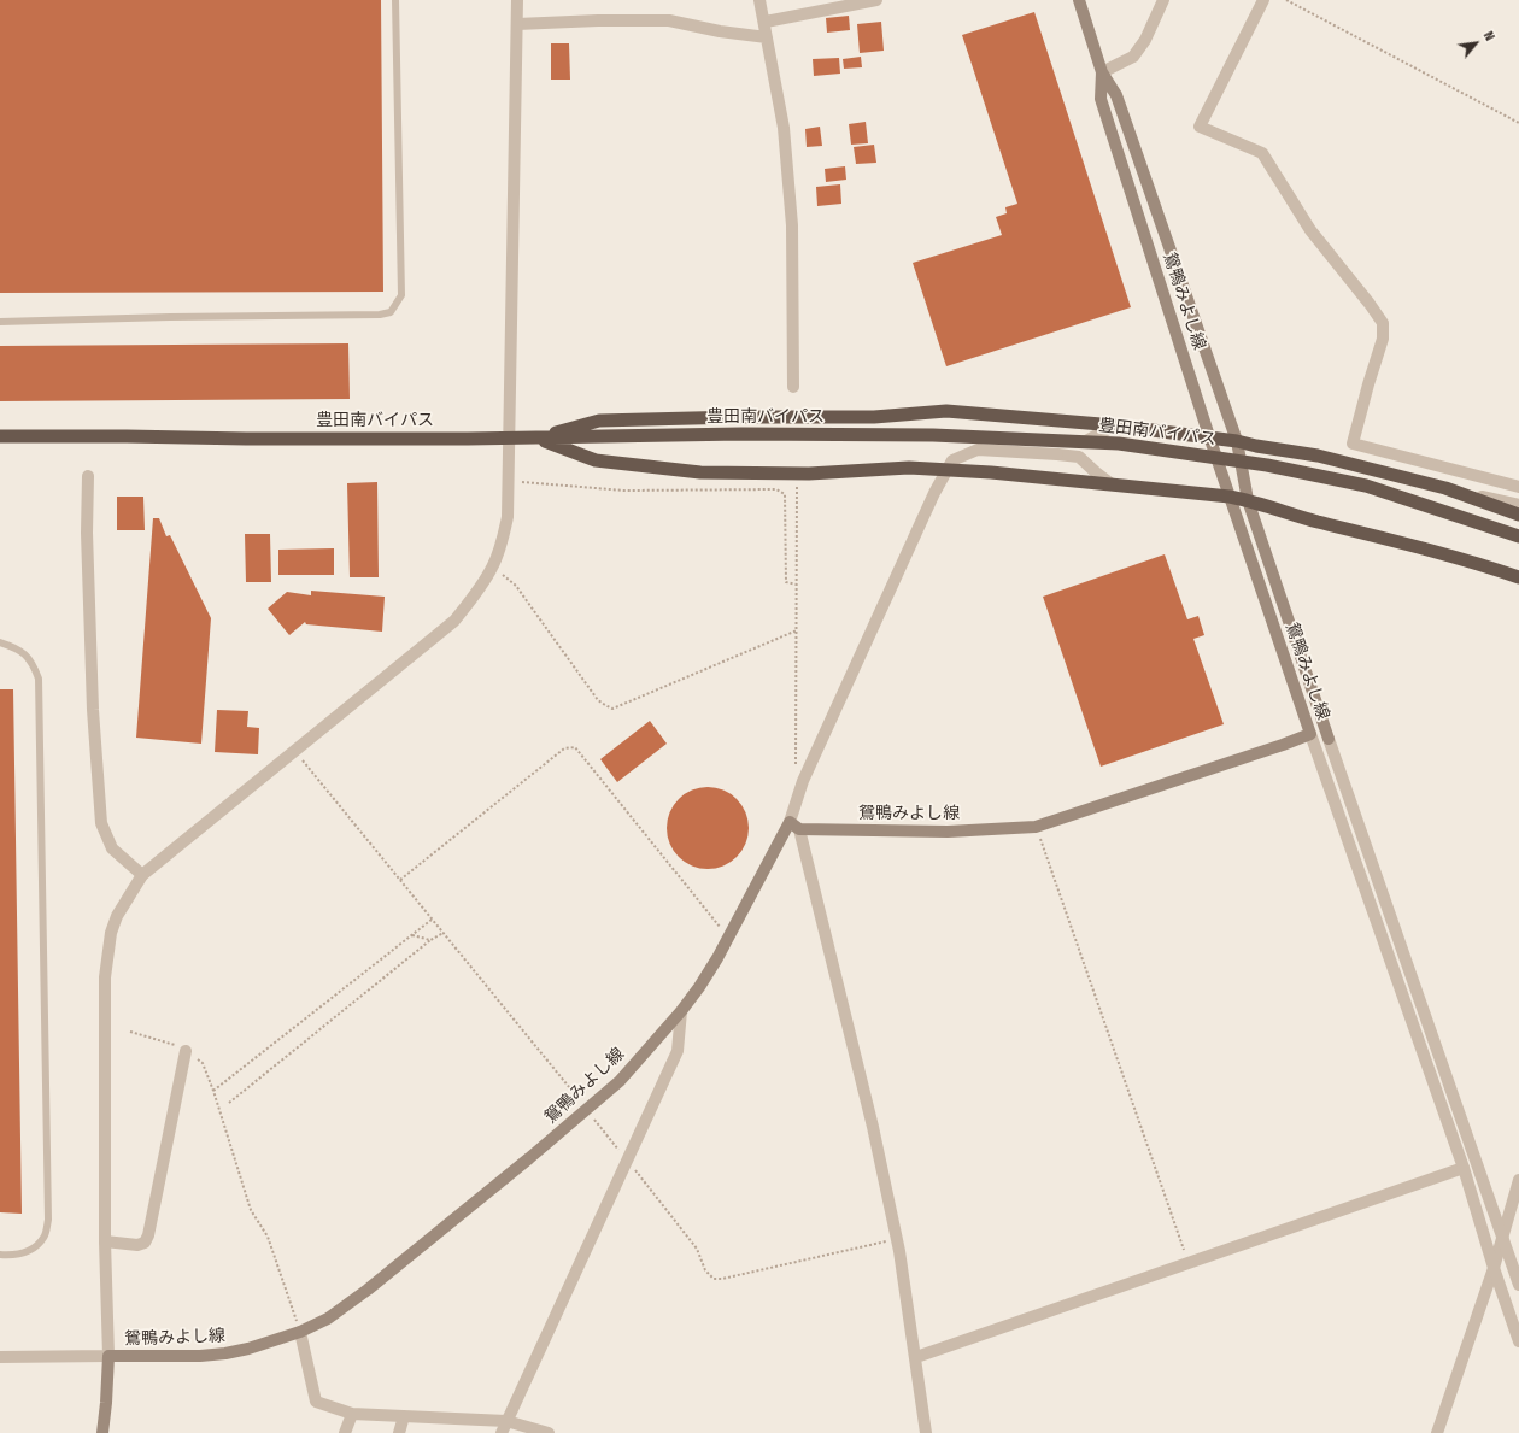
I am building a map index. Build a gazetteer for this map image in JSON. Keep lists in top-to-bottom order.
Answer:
{
  "streets": {
    "highway": ["豊田南バイパス"],
    "main road": ["鴛鴨みよし線"]
  },
  "north": "top right"
}
